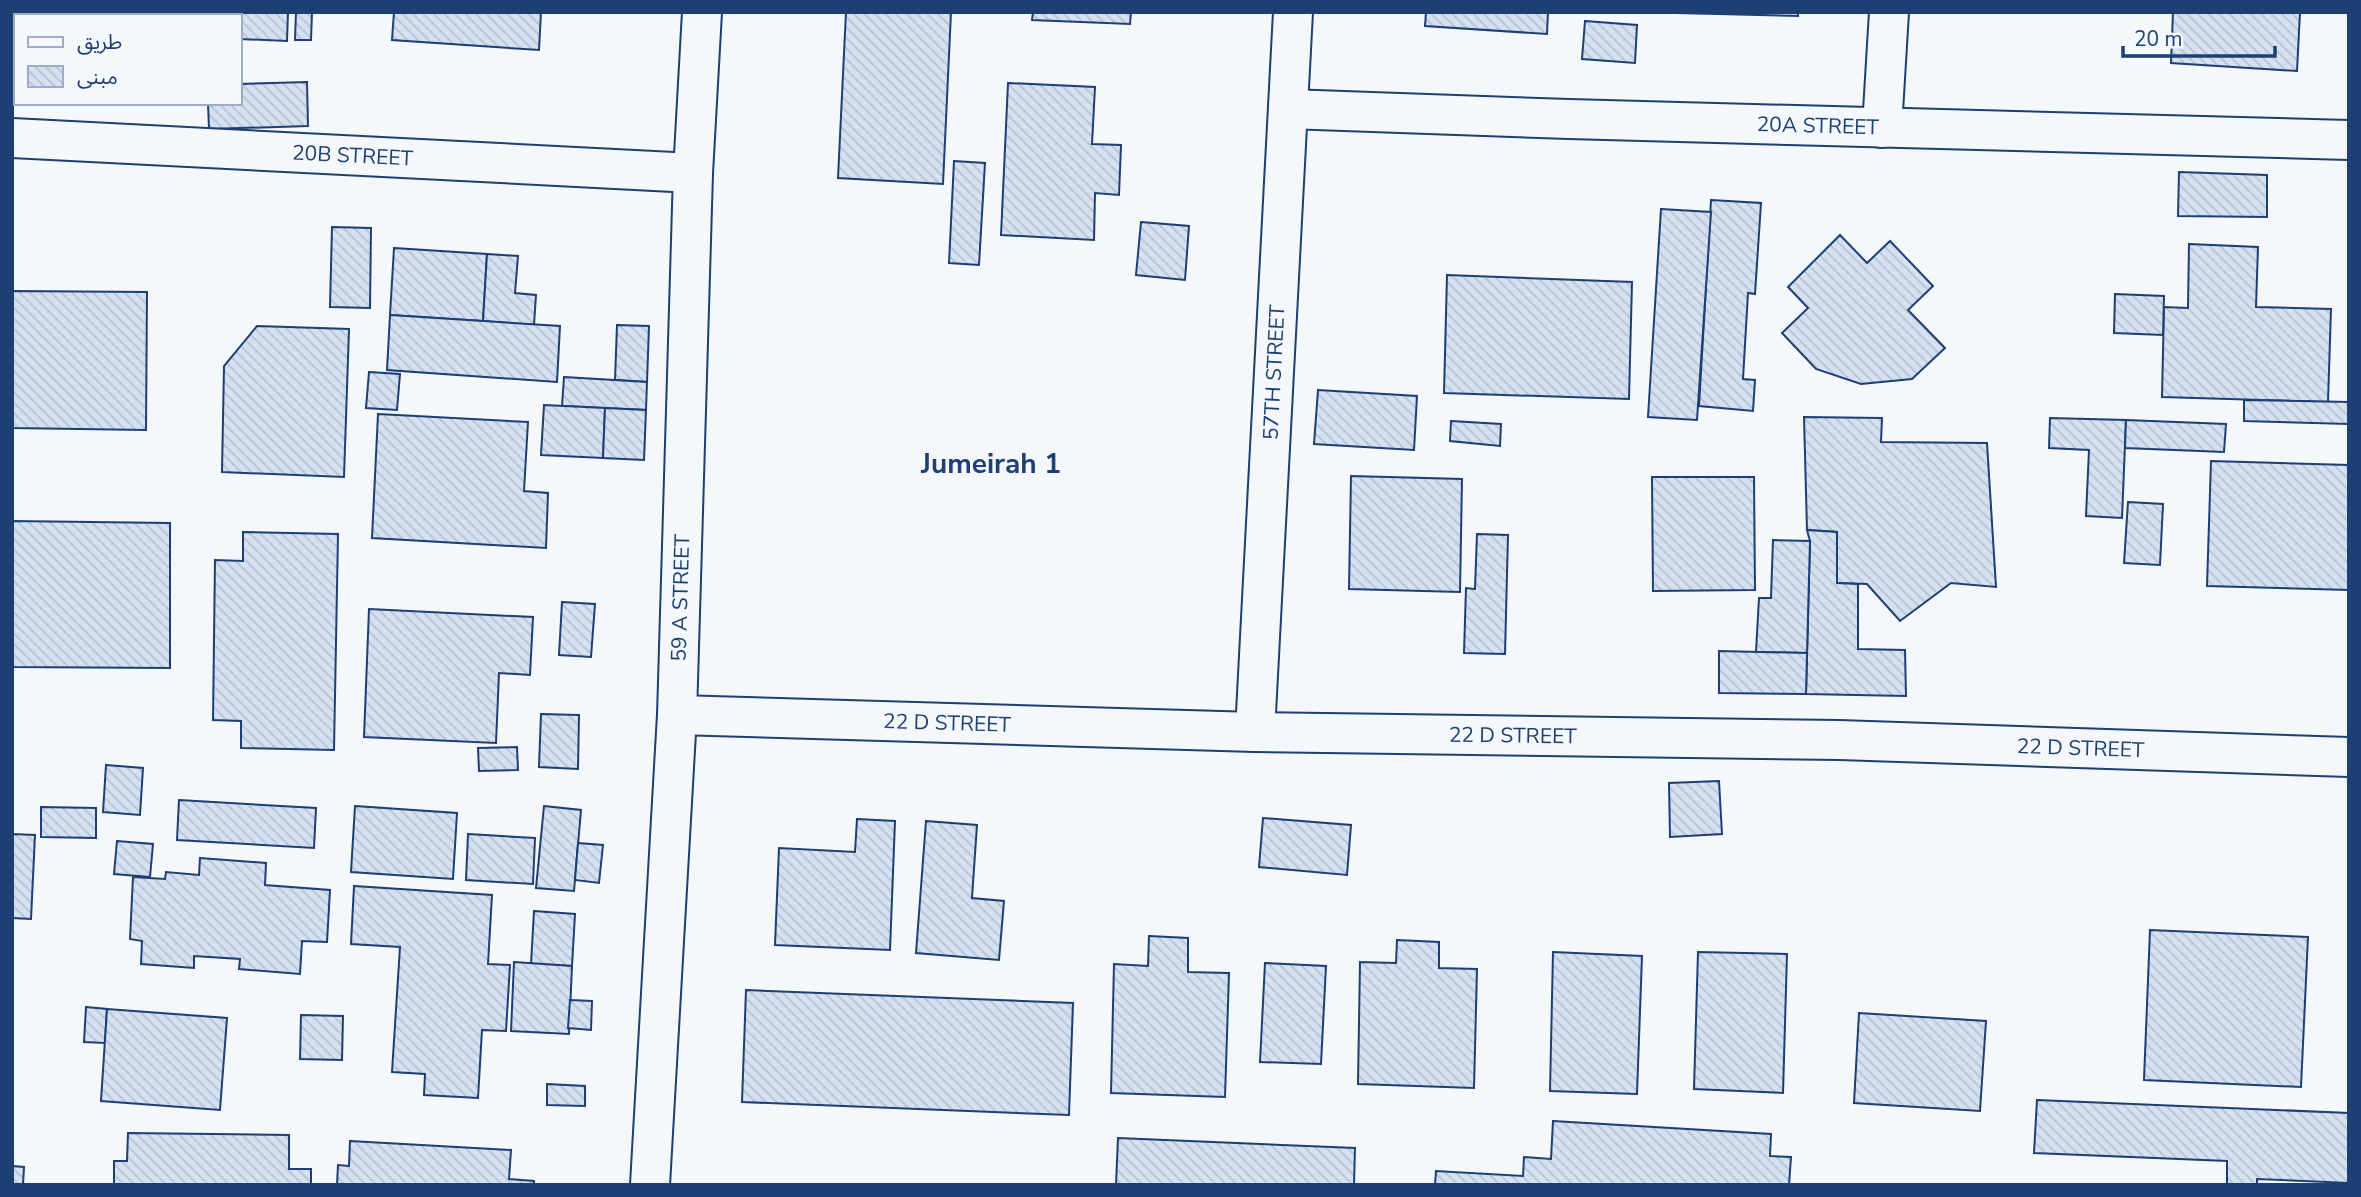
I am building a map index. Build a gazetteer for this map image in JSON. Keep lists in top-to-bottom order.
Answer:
{
  "streets": {
    "street": [
      "20A STREET",
      "20B STREET",
      "57TH STREET",
      "59 A STREET",
      "22 D STREET"
    ]
  },
  "crossings": [
    ["20A STREET", "57TH STREET"],
    ["20B STREET", "59 A STREET"],
    ["57TH STREET", "22 D STREET"],
    ["59 A STREET", "22 D STREET"]
  ],
  "districts": ["Jumeirah 1"],
  "legend": ["طريق", "مبنى"],
  "scale_bar": "20 m"
}
